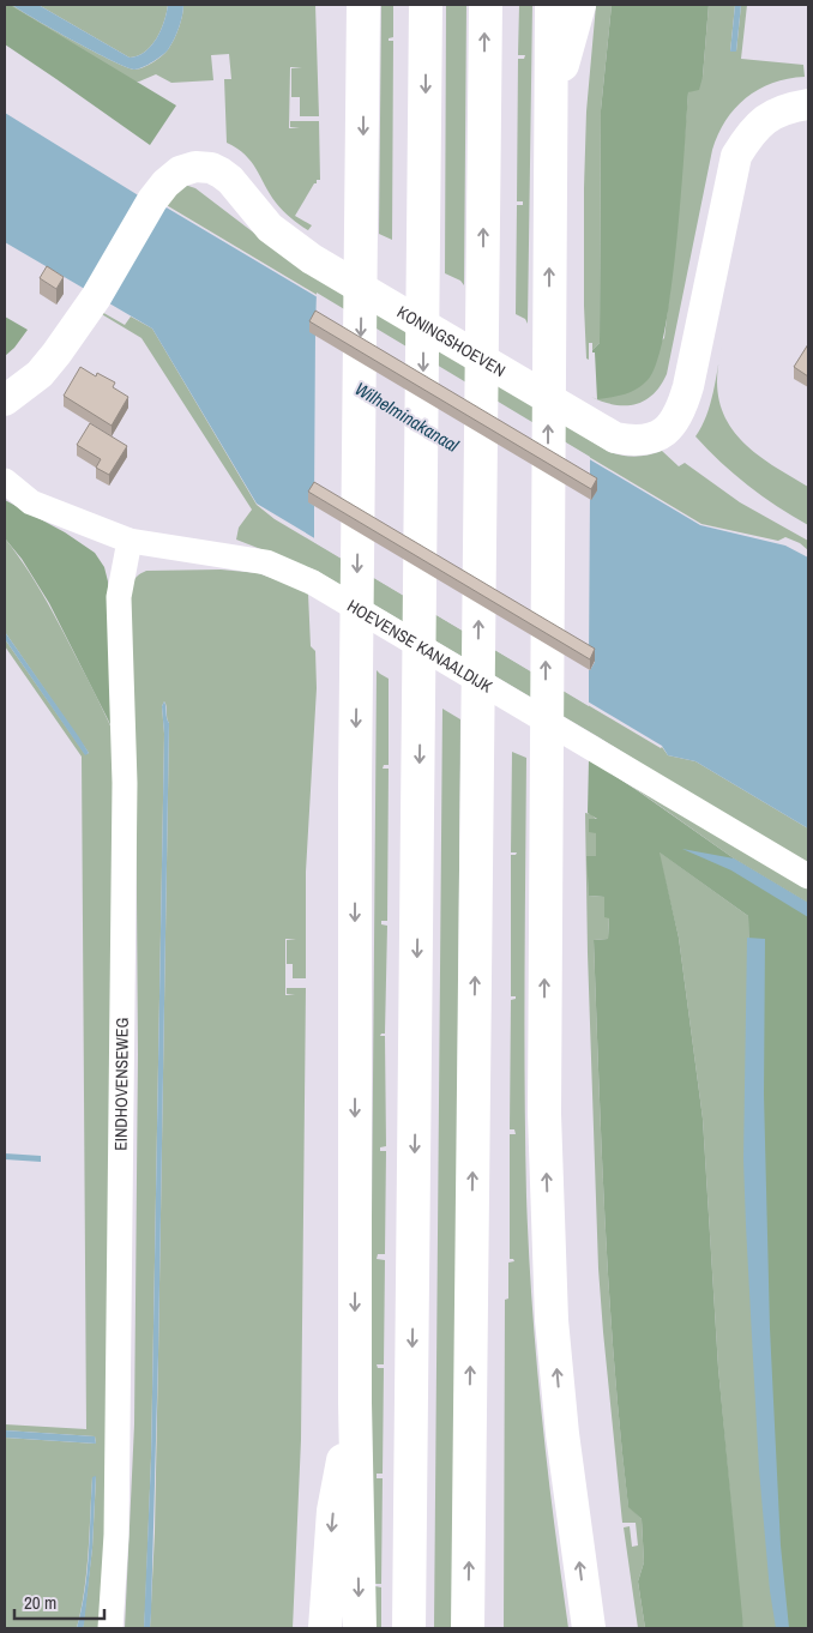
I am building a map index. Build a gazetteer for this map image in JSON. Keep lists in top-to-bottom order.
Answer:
{
  "streets": {
    "street": ["KONINGSHOEVEN", "HOEVENSE KANAALDIJK", "EINDHOVENSEWEG"]
  },
  "crossings": [
    ["HOEVENSE KANAALDIJK", "EINDHOVENSEWEG"]
  ],
  "water": ["Wilhelminakanaal"],
  "scale_bar": "20 m"
}
